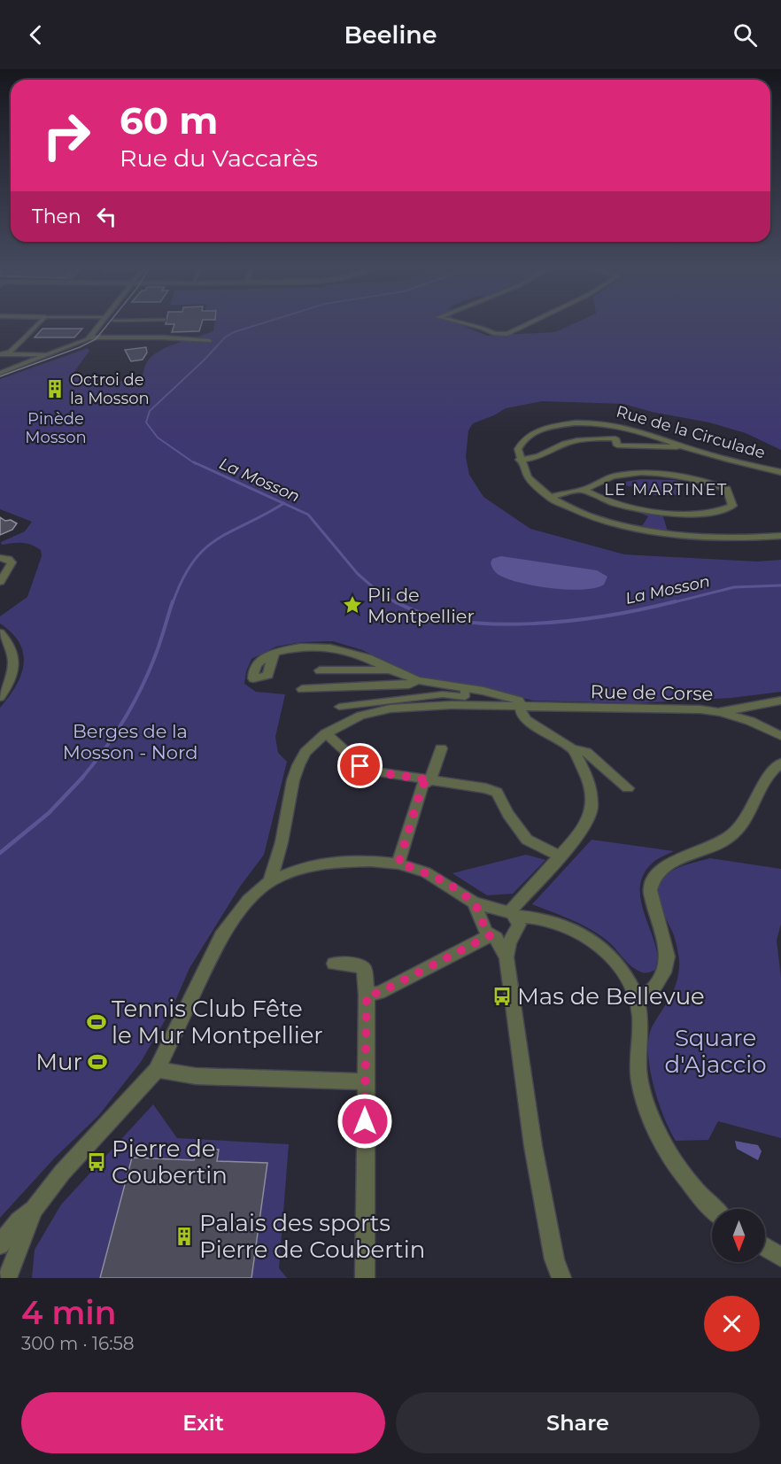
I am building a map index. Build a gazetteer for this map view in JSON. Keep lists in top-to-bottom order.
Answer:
{
  "streets": {
    "street": ["Rue de la Circulade", "Rue de Corse"]
  },
  "districts": ["LE MARTINET"],
  "water": ["La Mosson"],
  "parks": ["Pinède Mosson", "Berges de la Mosson - Nord", "Square d'Ajaccio"],
  "places": {
    "building": ["Octroi de la Mosson", "Palais des sports Pierre de Coubertin"],
    "place": ["Pli de Montpellier"],
    "bus stop": ["Mas de Bellevue", "Pierre de Coubertin"],
    "sports": ["Tennis Club Fête le Mur Montpellier", "Mur"]
  },
  "north": "bottom",
  "page": {
    "header": "Beeline",
    "turn": ["60 m", "Rue du Vaccarès"],
    "then": "Then",
    "heading": ["4 min", "300 m · 16:58"],
    "buttons": ["Exit", "Share"]
  }
}
